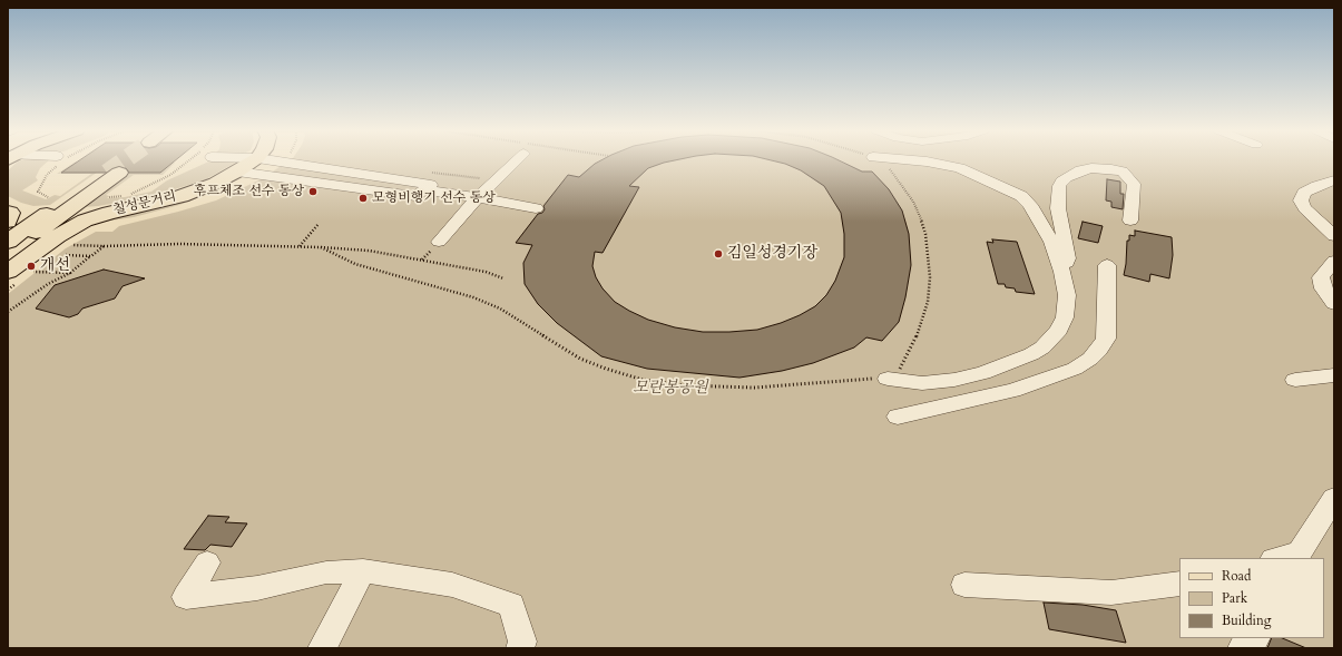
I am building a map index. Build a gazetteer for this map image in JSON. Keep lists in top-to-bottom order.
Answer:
{
  "streets": {
    "main road": ["칠성문거리"]
  },
  "parks": ["모란봉공원"],
  "places": [
    "후프체조 선수 동상",
    "모형비행기 선수 동상",
    "김일성경기장",
    "개선"
  ],
  "legend": ["Road", "Park", "Building"]
}
